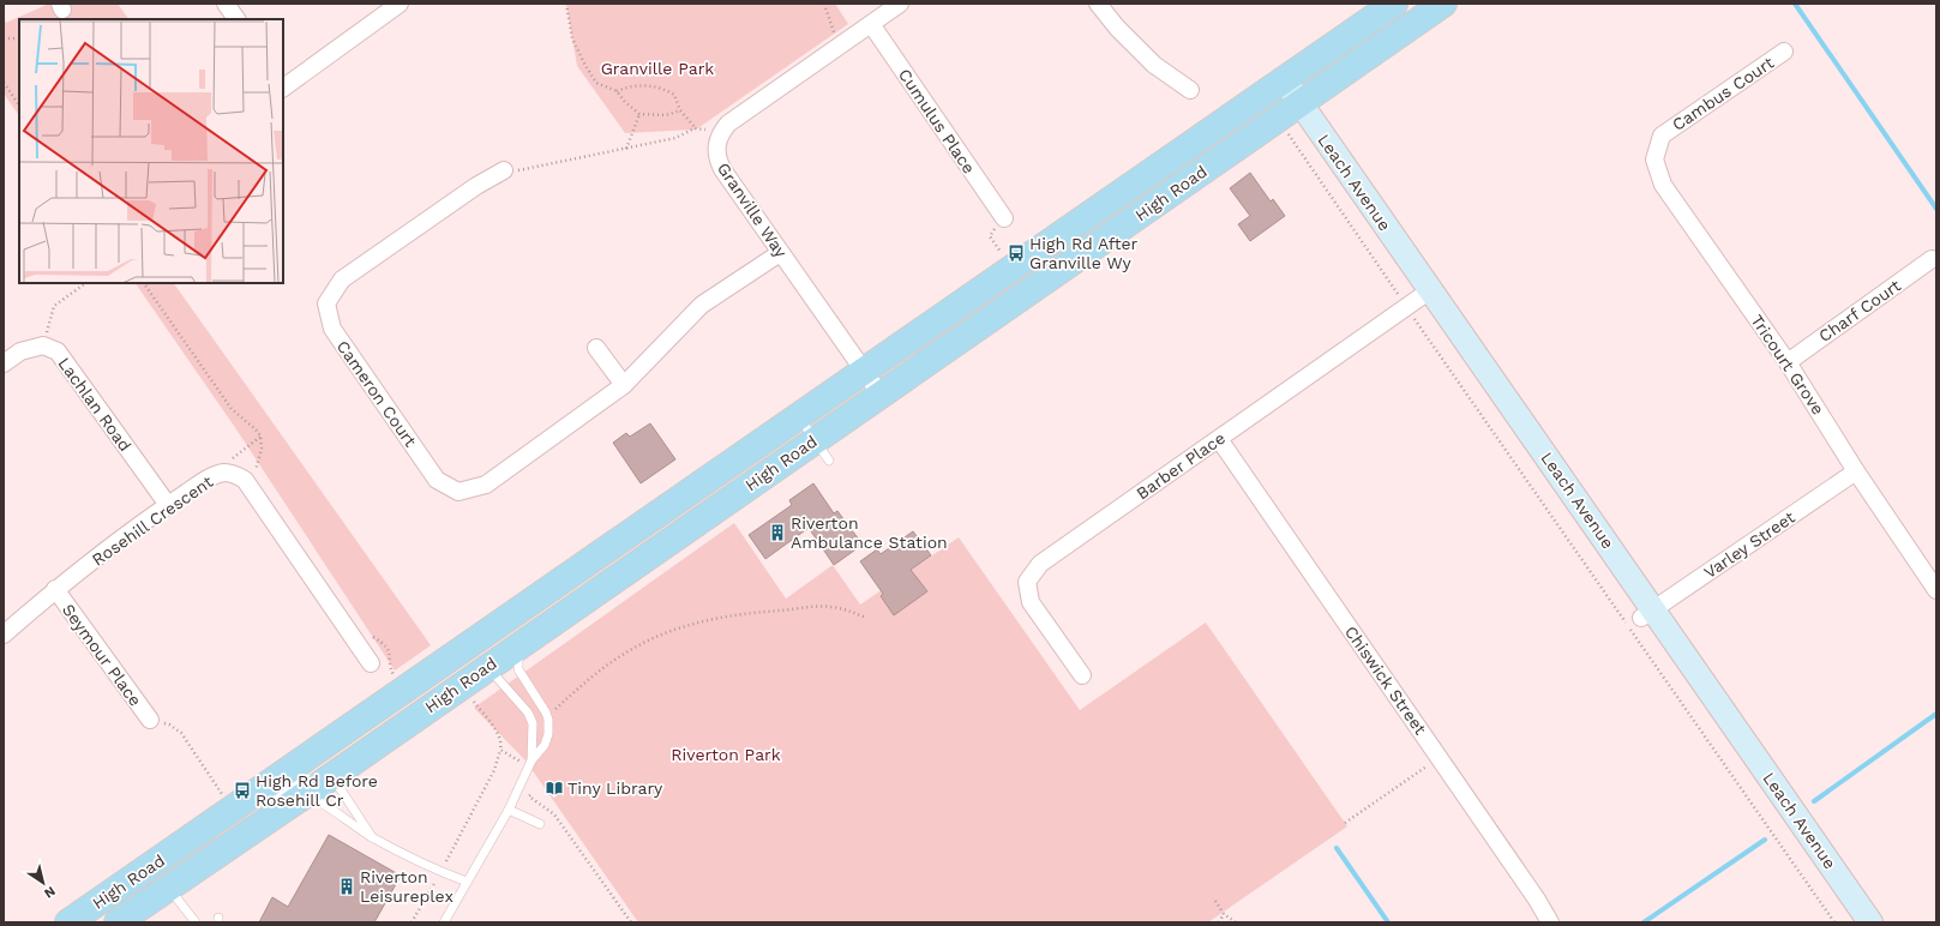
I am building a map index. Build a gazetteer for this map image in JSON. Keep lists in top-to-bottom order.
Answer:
{
  "streets": {
    "main road": ["High Road"],
    "street": [
      "Cambus Court",
      "Cumulus Place",
      "Leach Avenue",
      "Granville Way",
      "Charf Court",
      "Tricourt Grove",
      "Cameron Court",
      "Lachlan Road",
      "Barber Place",
      "Rosehill Crescent",
      "Varley Street",
      "Seymour Place",
      "Chiswick Street"
    ]
  },
  "crossings": [
    ["Cambus Court", "Tricourt Grove"],
    ["Cumulus Place", "Granville Way"],
    ["Leach Avenue", "High Road"],
    ["Leach Avenue", "Barber Place"],
    ["Leach Avenue", "Varley Street"],
    ["High Road", "Granville Way"],
    ["Granville Way", "Cameron Court"],
    ["Charf Court", "Tricourt Grove"],
    ["Tricourt Grove", "Varley Street"],
    ["Lachlan Road", "Rosehill Crescent"],
    ["Barber Place", "Chiswick Street"],
    ["Rosehill Crescent", "Seymour Place"]
  ],
  "parks": ["Granville Park", "Riverton Park"],
  "places": {
    "bus stop": ["High Rd After Granville Wy", "High Rd Before Rosehill Cr"],
    "building": ["Riverton Ambulance Station", "Riverton Leisureplex"],
    "library": ["Tiny Library"]
  },
  "north": "bottom right"
}
